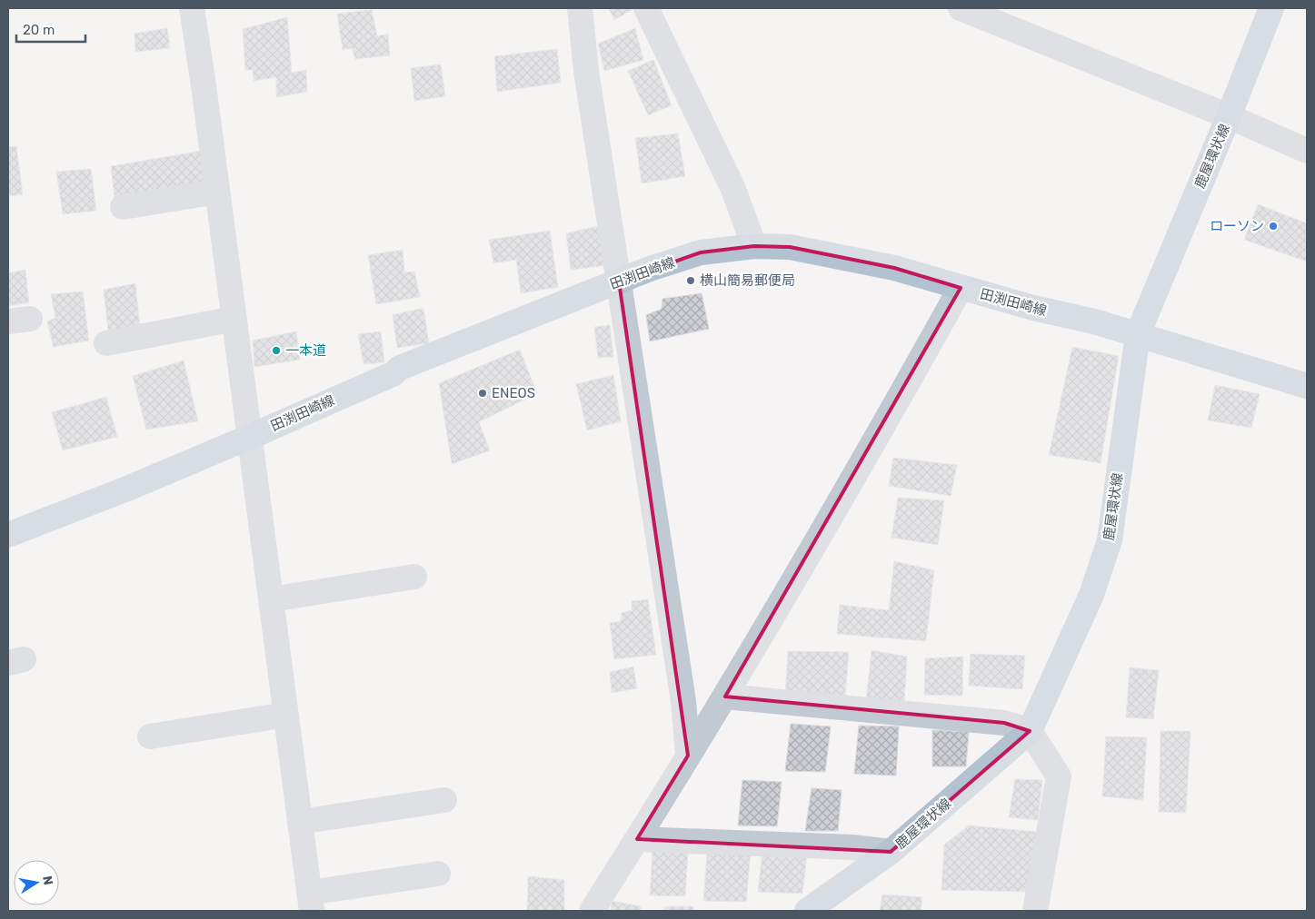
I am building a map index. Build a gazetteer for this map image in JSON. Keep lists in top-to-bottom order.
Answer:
{
  "streets": {
    "main road": ["鹿屋環状線", "田渕田崎線"]
  },
  "crossings": [
    ["鹿屋環状線", "田渕田崎線"]
  ],
  "places": [
    "ローソン",
    "横山簡易郵便局",
    "一本道",
    "ENEOS"
  ],
  "scale_bar": "20 m",
  "north": "right"
}
